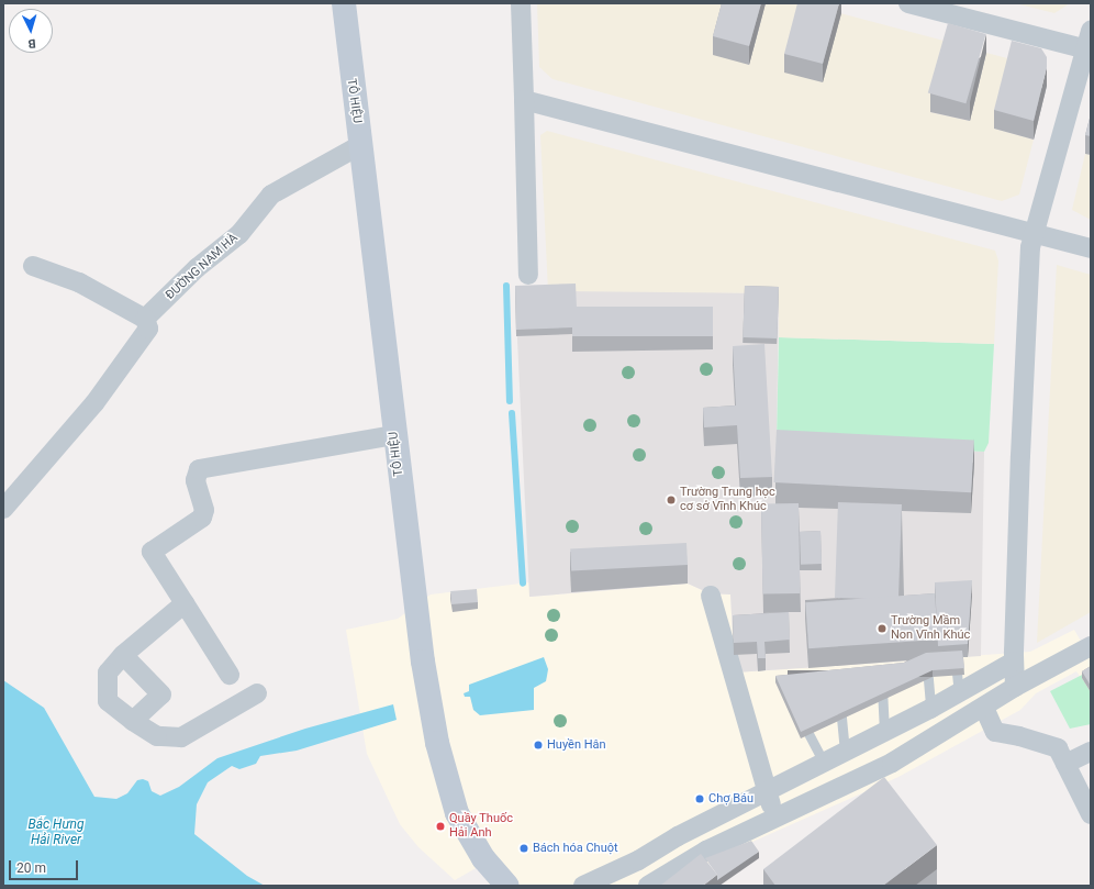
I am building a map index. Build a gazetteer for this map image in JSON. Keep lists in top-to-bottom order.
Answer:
{
  "streets": {
    "main road": ["TÔ HIỆU"],
    "street": ["ĐƯỜNG NAM HÀ"]
  },
  "crossings": [
    ["TÔ HIỆU", "ĐƯỜNG NAM HÀ"]
  ],
  "water": ["Bắc Hưng Hải River"],
  "places": [
    "Trường Trung học cơ sở Vĩnh Khúc",
    "Trường Mầm Non Vĩnh Khúc",
    "Huyền Hân",
    "Chợ Báu",
    "Quầy Thuốc Hải Anh",
    "Bách hóa Chuột"
  ],
  "scale_bar": "20 m",
  "north": "bottom"
}
